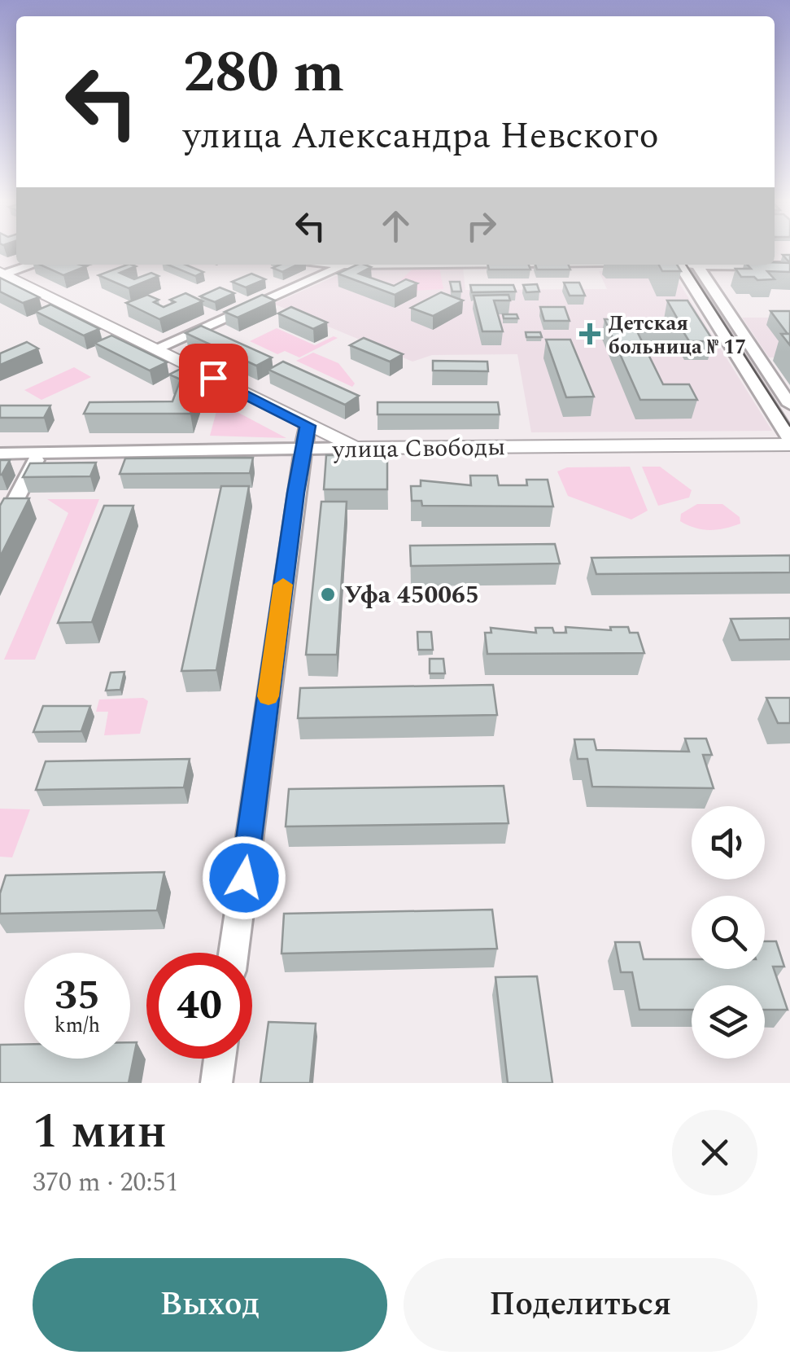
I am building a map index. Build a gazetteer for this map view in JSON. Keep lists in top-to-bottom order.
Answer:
{
  "streets": {
    "main road": ["улица Свободы"]
  },
  "places": {
    "health": ["Детская больница № 17"],
    "other": ["Уфа 450065"]
  },
  "page": {
    "turn": ["280 m", "улица Александра Невского"],
    "speed": "35 km/h",
    "limit": "40",
    "heading": ["1 мин", "370 m · 20:51"],
    "buttons": ["Выход", "Поделиться"]
  }
}
